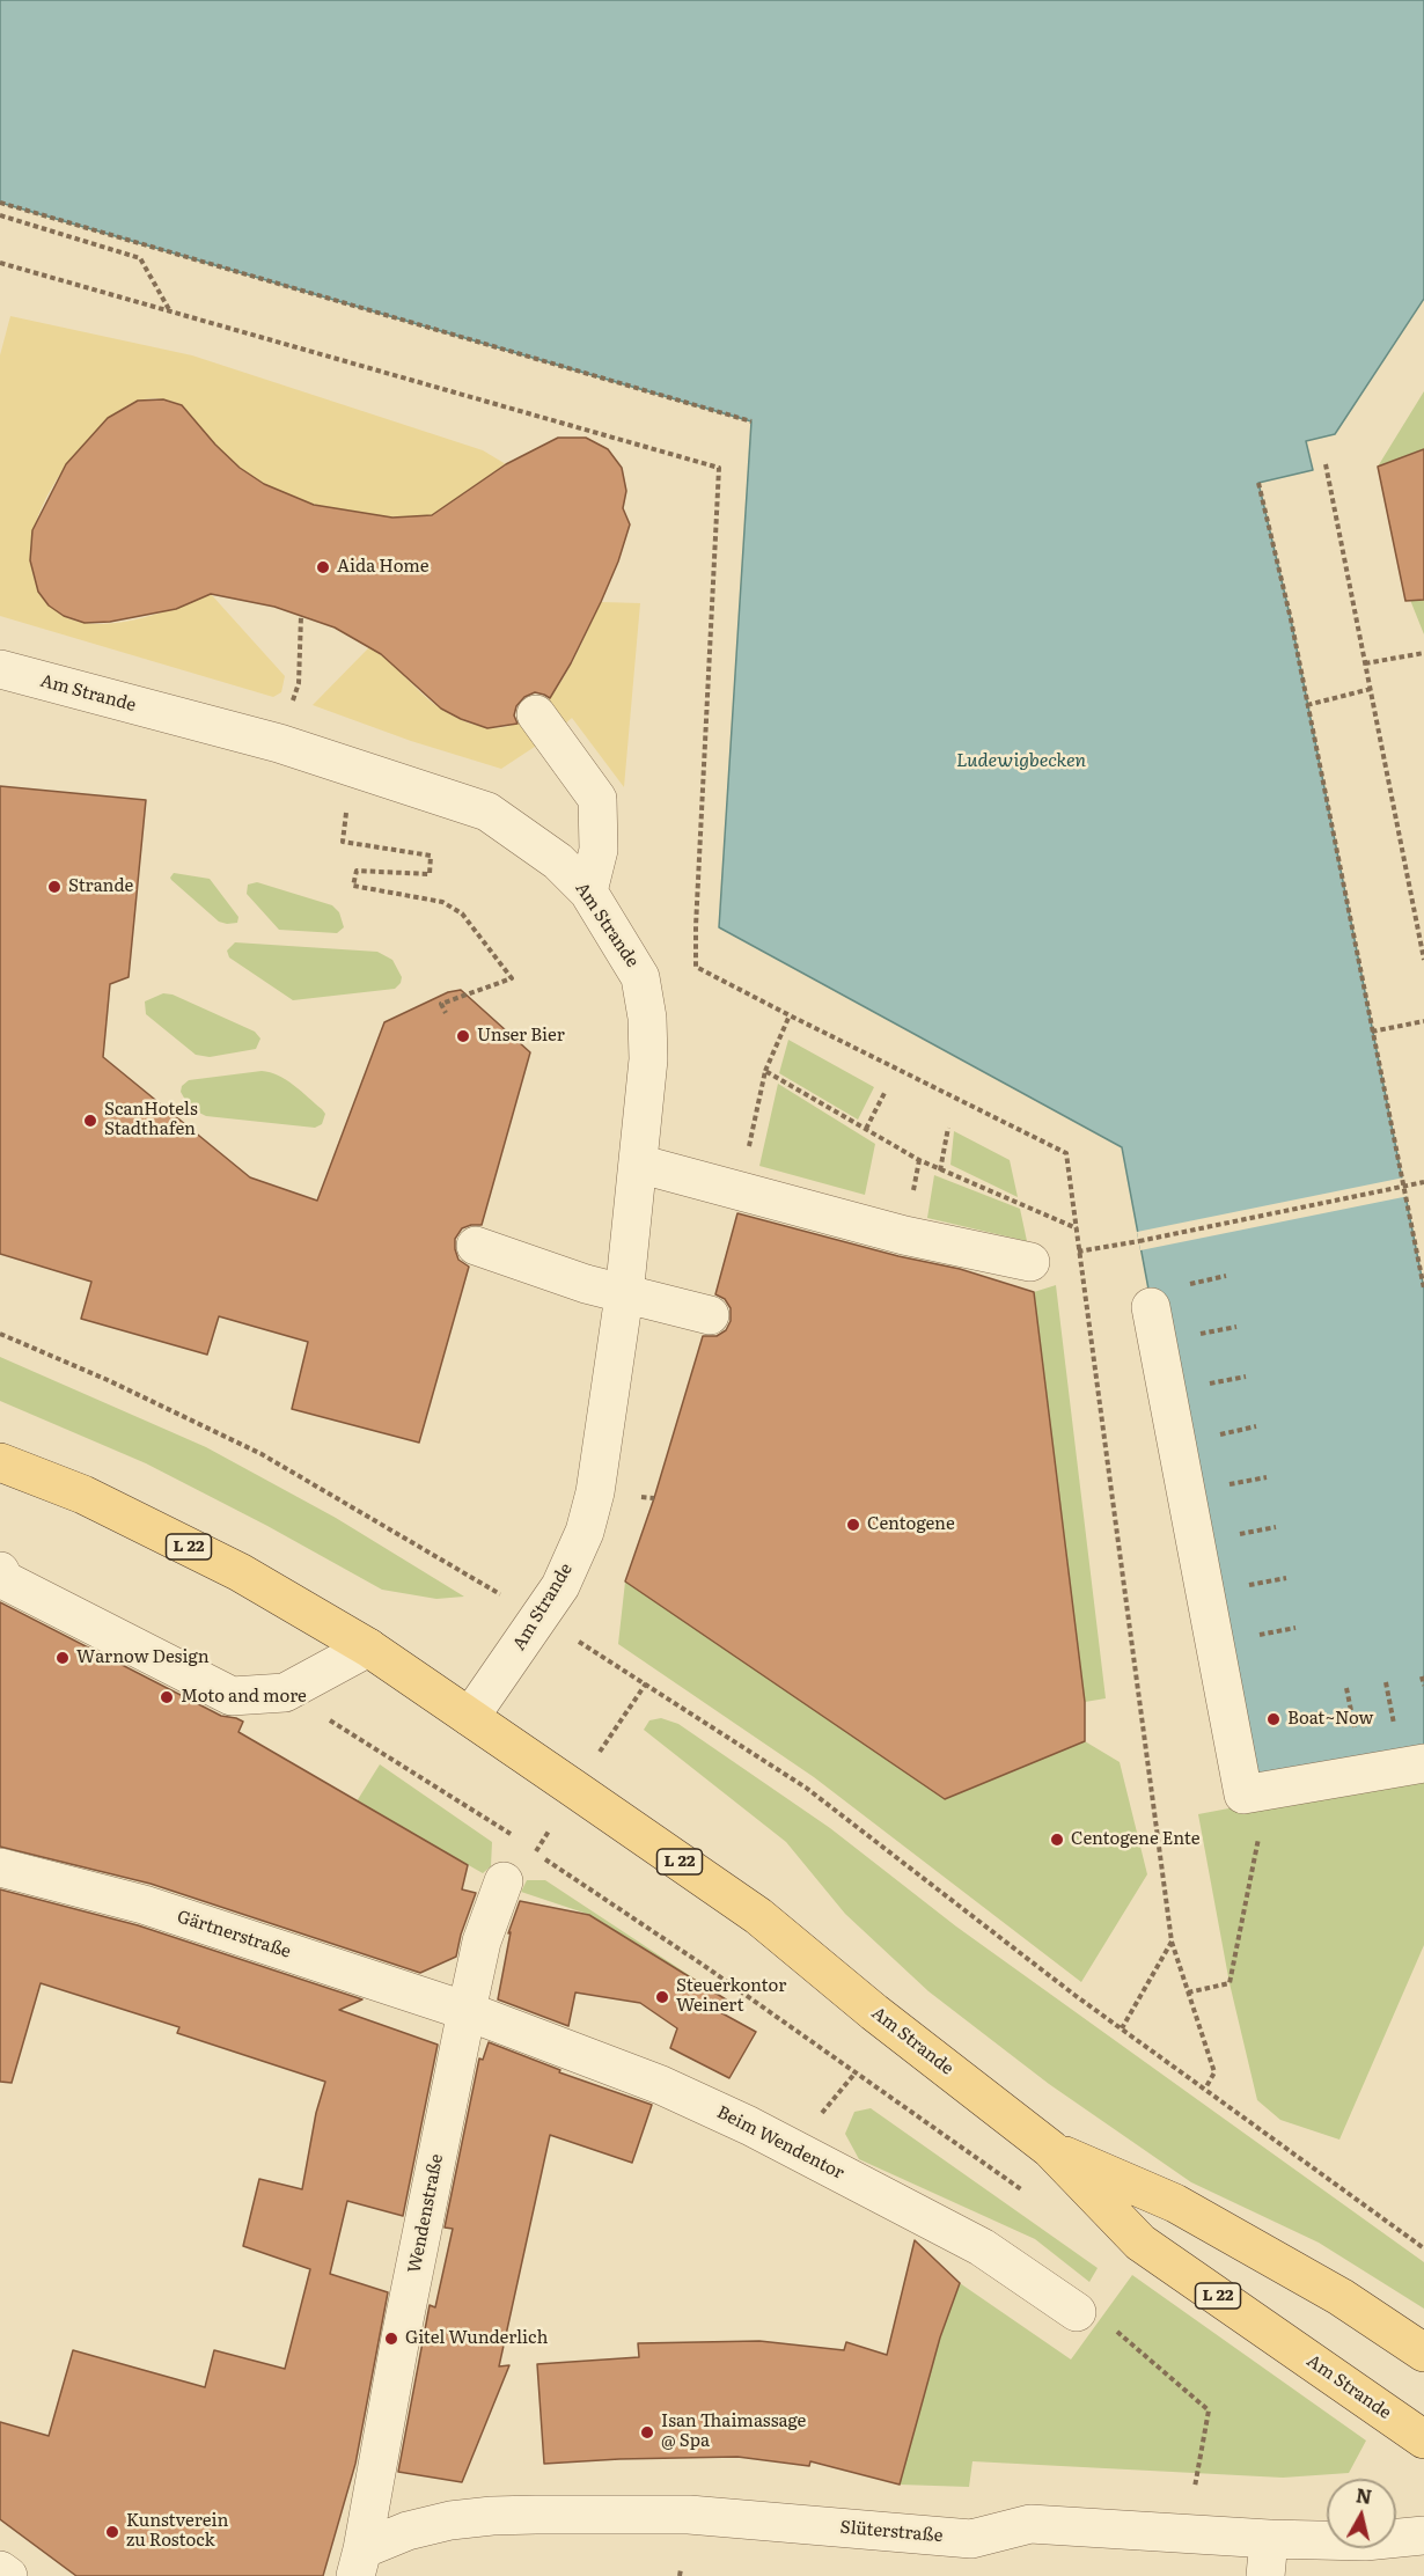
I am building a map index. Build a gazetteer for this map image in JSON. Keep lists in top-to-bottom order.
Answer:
{
  "streets": {
    "main road": ["Am Strande", "L 22"],
    "street": [
      "Gärtnerstraße",
      "Beim Wendentor",
      "Wendenstraße",
      "Slüterstraße"
    ]
  },
  "crossings": [
    ["Gärtnerstraße", "Beim Wendentor"],
    ["Gärtnerstraße", "Wendenstraße"],
    ["Beim Wendentor", "Wendenstraße"],
    ["Wendenstraße", "Slüterstraße"]
  ],
  "water": ["Ludewigbecken"],
  "places": [
    "Aida Home",
    "Strande",
    "Unser Bier",
    "ScanHotels Stadthafen",
    "Centogene",
    "Warnow Design",
    "Moto and more",
    "Boat~Now",
    "Centogene Ente",
    "Steuerkontor Weinert",
    "Gitel Wunderlich",
    "Isan Thaimassage @ Spa",
    "Kunstverein zu Rostock"
  ],
  "north": "top"
}
